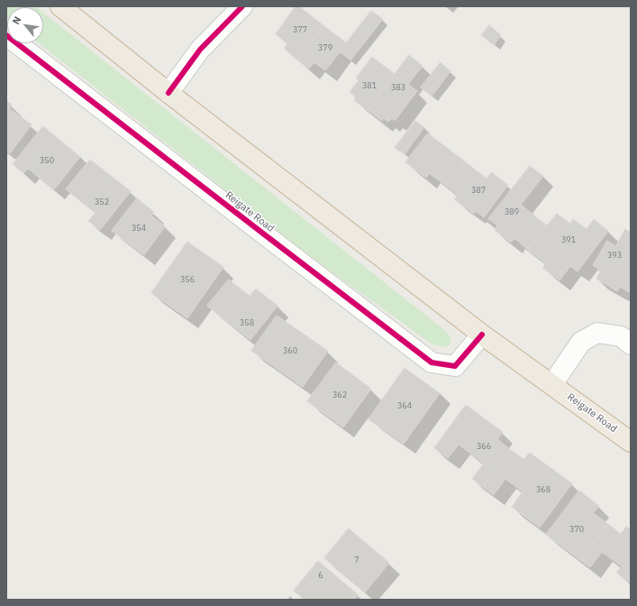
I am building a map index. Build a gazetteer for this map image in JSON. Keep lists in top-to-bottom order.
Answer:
{
  "streets": {
    "highway": ["Reigate Road"]
  },
  "house_numbers": [
    "377",
    "379",
    "381",
    "383",
    "350",
    "387",
    "352",
    "389",
    "354",
    "391",
    "393",
    "356",
    "358",
    "360",
    "362",
    "364",
    "366",
    "368",
    "370",
    "7",
    "6"
  ],
  "north": "top left"
}
